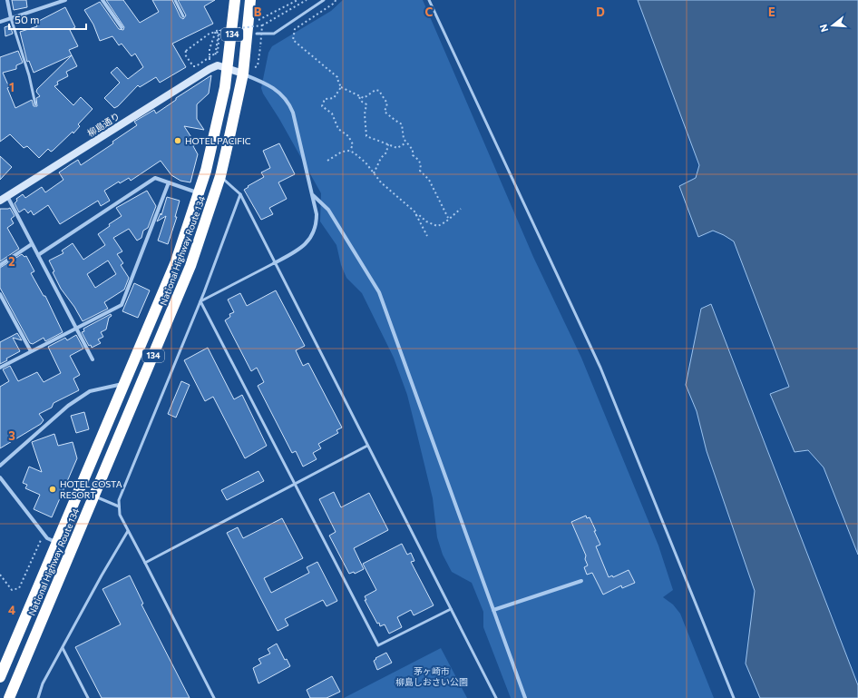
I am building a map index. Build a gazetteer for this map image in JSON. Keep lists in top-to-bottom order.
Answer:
{
  "streets": {
    "highway": ["134", "National Highway Route 134"],
    "street": ["柳島通り"]
  },
  "crossings": [
    ["柳島通り", "National Highway Route 134"]
  ],
  "parks": ["茅ヶ崎市 柳島しおさい公園"],
  "places": ["HOTEL PACIFIC", "HOTEL COSTA RESORT"],
  "scale_bar": "50 m",
  "north": "left",
  "grid": {
    "columns": [
      "B",
      "C",
      "D",
      "E"
    ],
    "rows": [
      "1",
      "2",
      "3",
      "4"
    ]
  }
}
